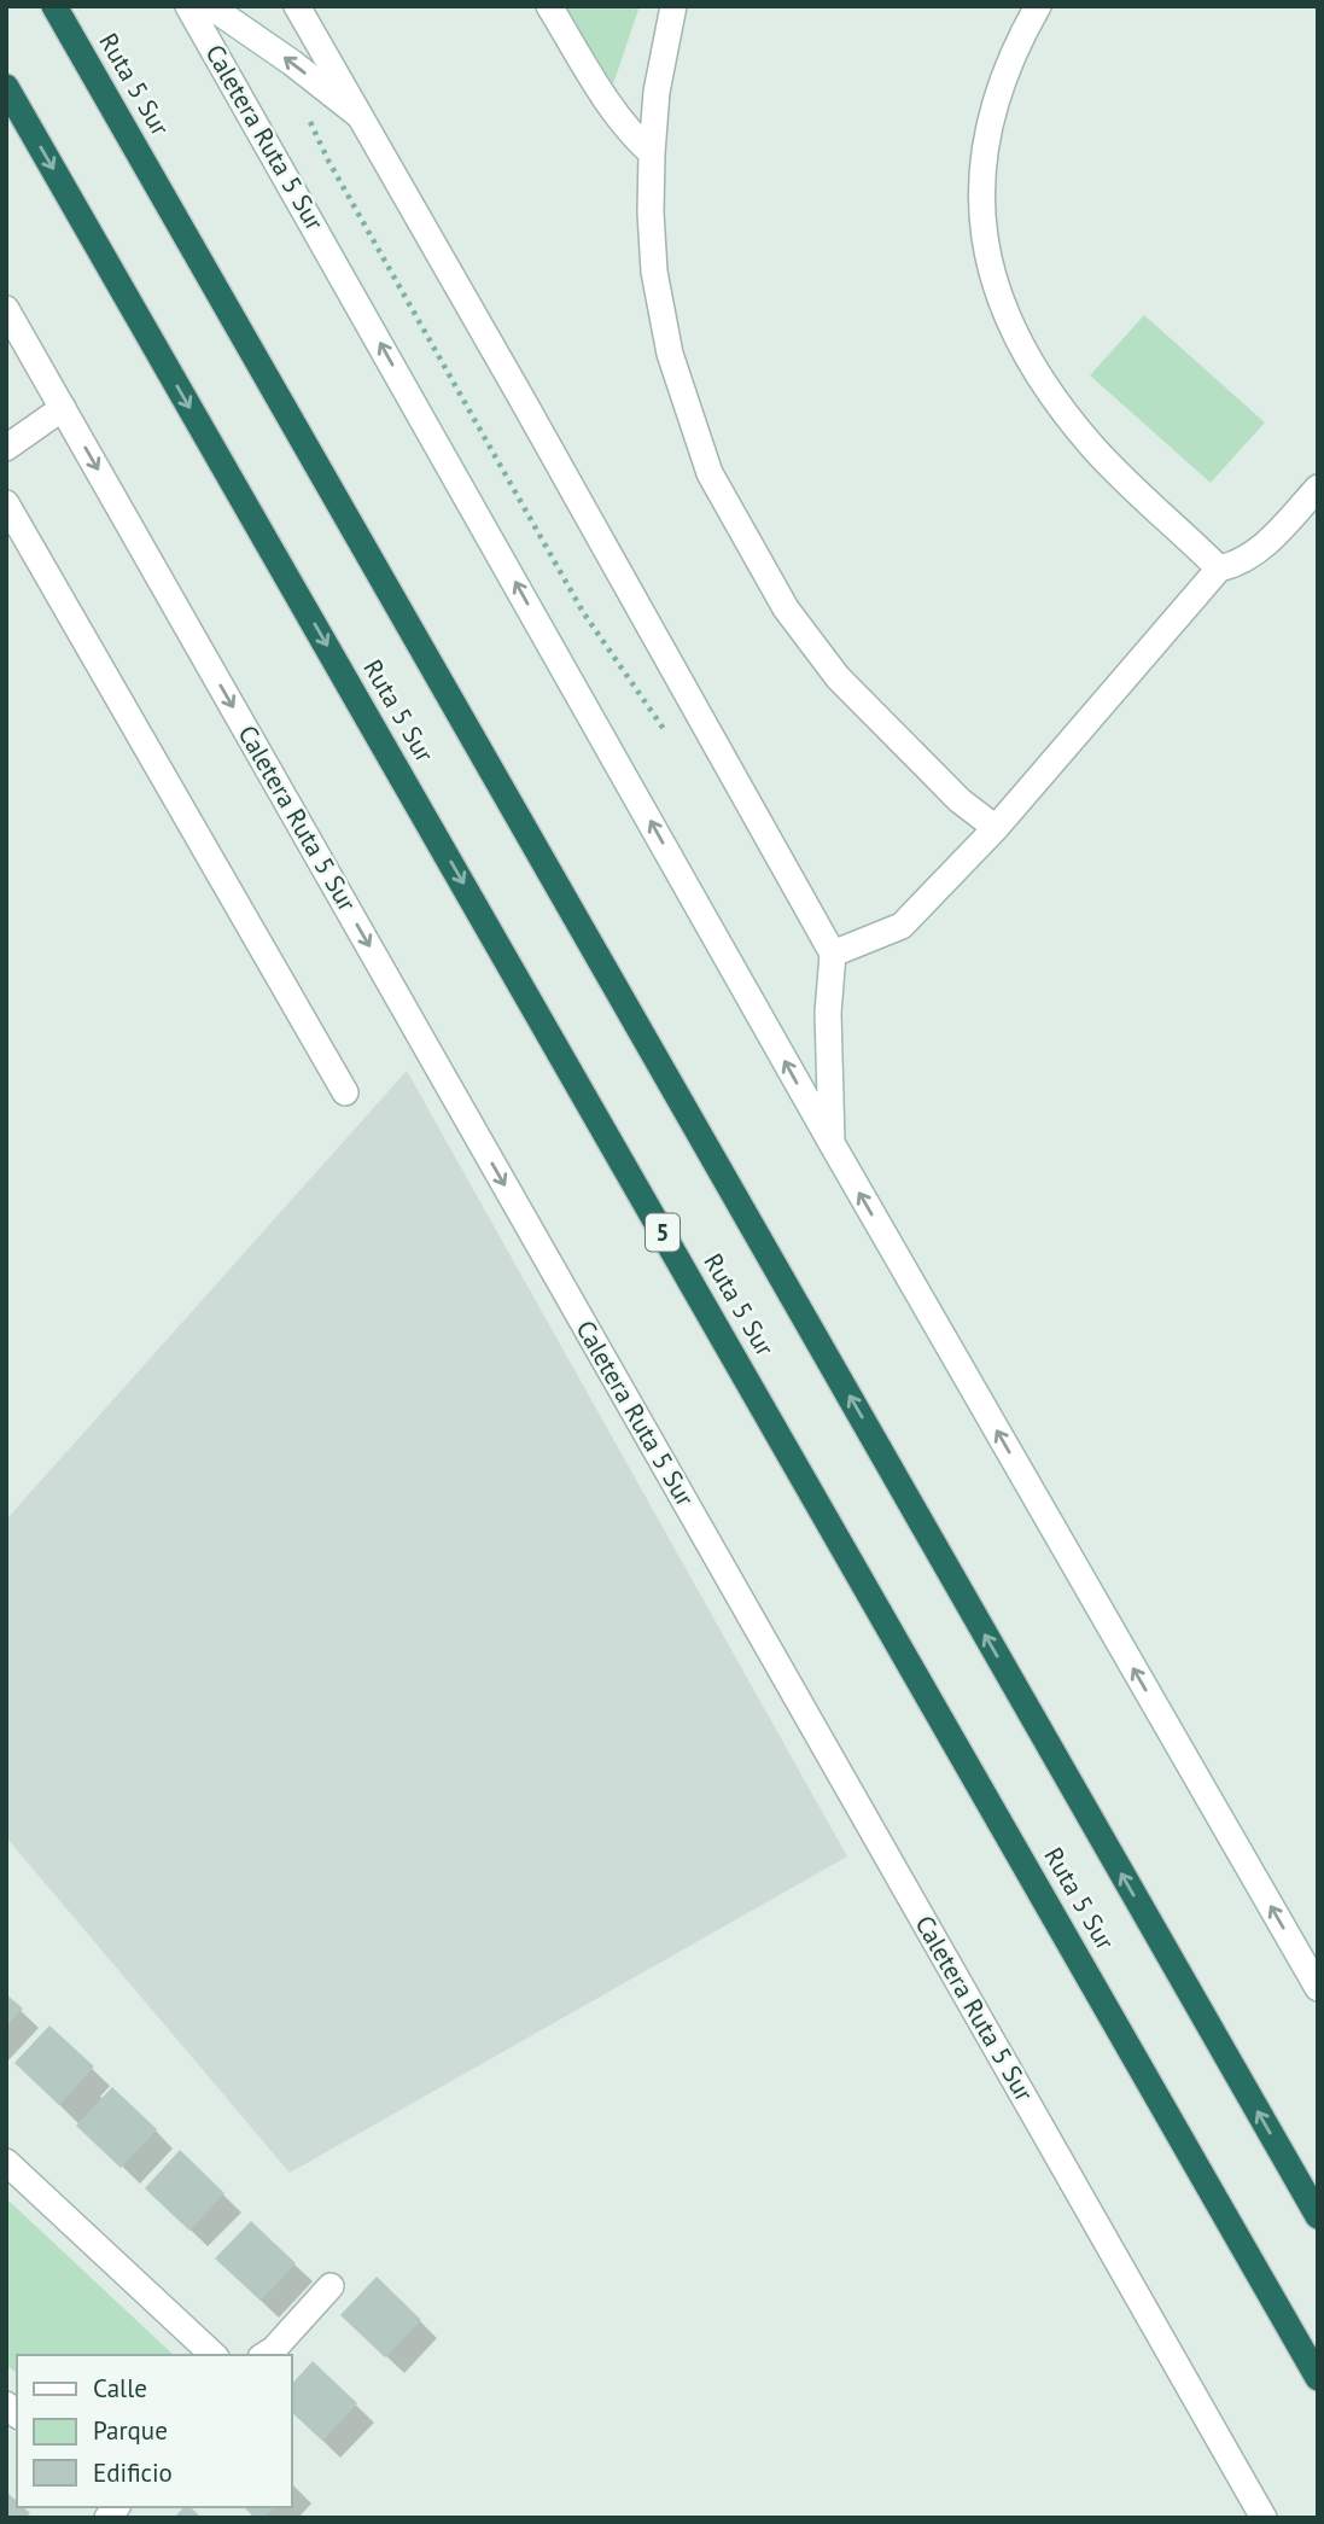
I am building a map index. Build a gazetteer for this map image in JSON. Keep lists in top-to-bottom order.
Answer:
{
  "streets": {
    "highway": ["Ruta 5 Sur", "5"],
    "street": ["Caletera Ruta 5 Sur"]
  },
  "legend": ["Calle", "Parque", "Edificio"]
}
